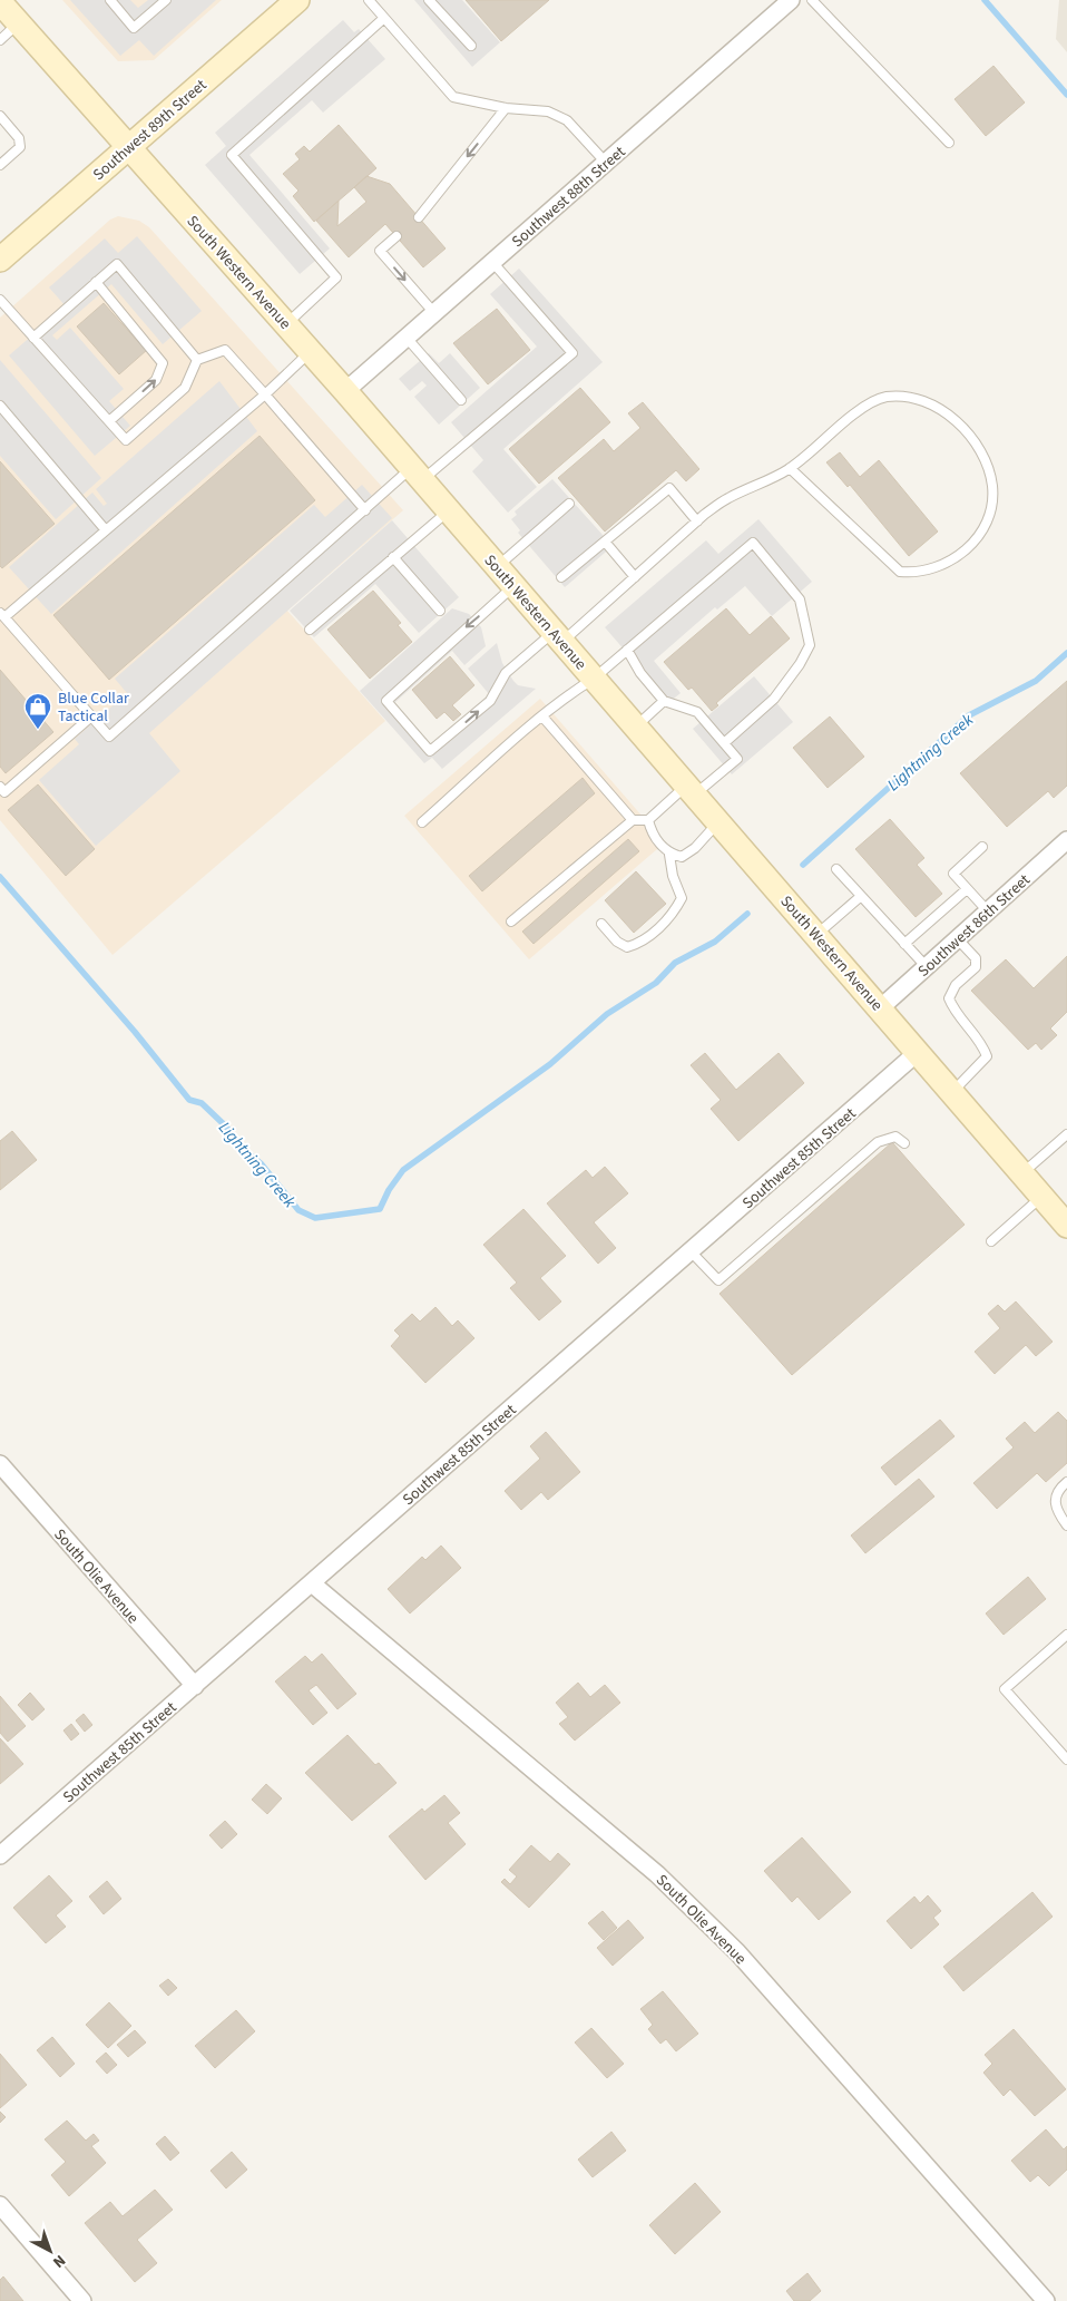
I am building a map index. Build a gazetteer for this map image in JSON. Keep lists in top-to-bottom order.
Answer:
{
  "streets": {
    "main road": ["Southwest 89th Street", "South Western Avenue"],
    "street": [
      "Southwest 88th Street",
      "Southwest 86th Street",
      "Southwest 85th Street",
      "South Olie Avenue"
    ]
  },
  "crossings": [
    ["Southwest 89th Street", "South Western Avenue"],
    ["Southwest 88th Street", "South Western Avenue"],
    ["South Western Avenue", "Southwest 86th Street"],
    ["South Western Avenue", "Southwest 85th Street"],
    ["Southwest 85th Street", "South Olie Avenue"]
  ],
  "water": ["Lightning Creek"],
  "places": {
    "shop": ["Blue Collar Tactical"]
  },
  "north": "bottom right"
}
